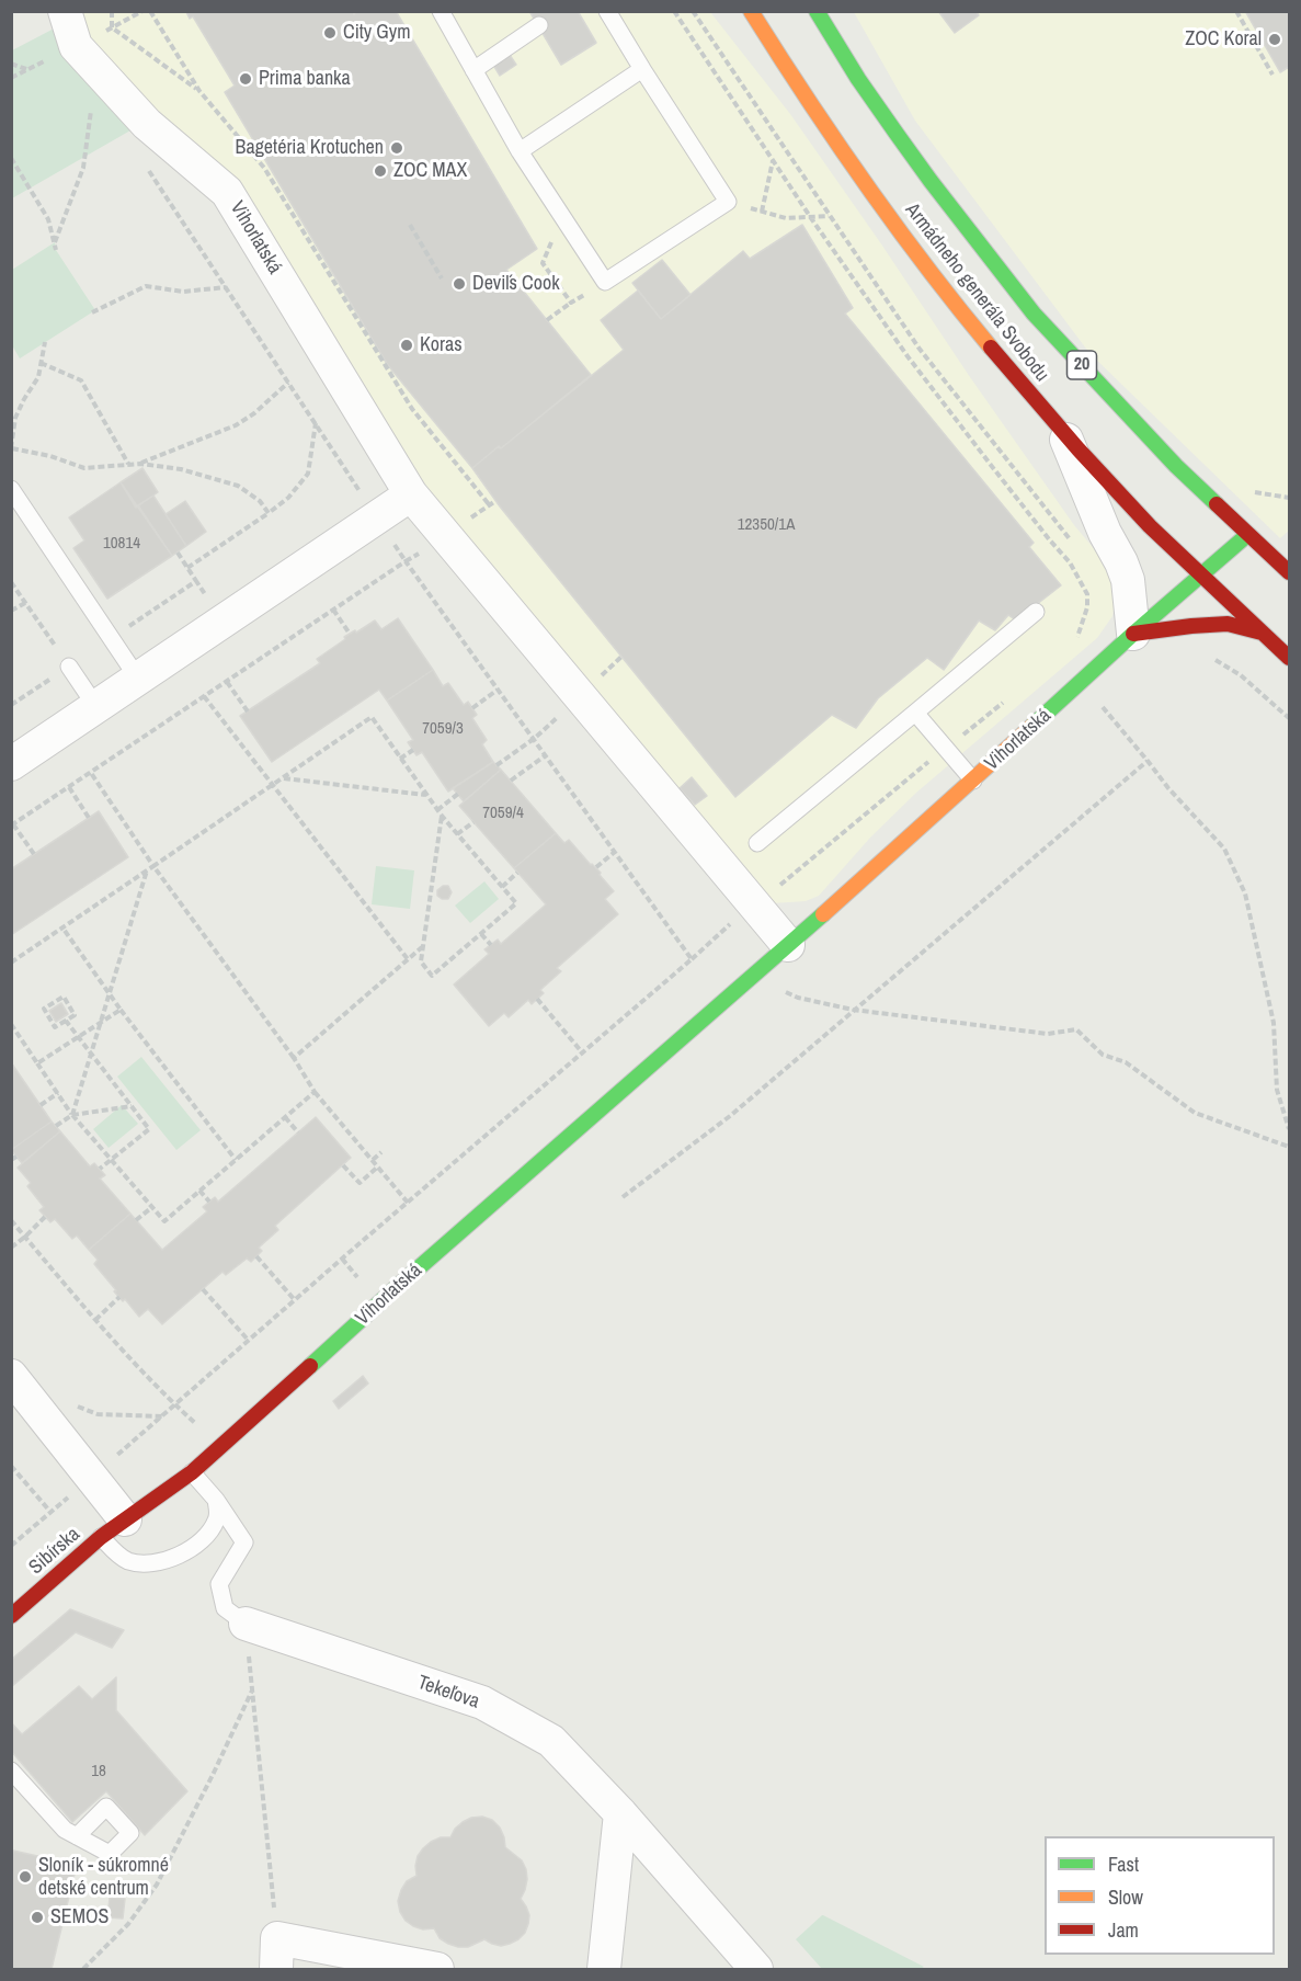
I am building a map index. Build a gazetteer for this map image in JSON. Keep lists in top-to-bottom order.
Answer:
{
  "streets": {
    "main road": [
      "Vihorlatská",
      "Armádneho generála Svobodu",
      "20",
      "Sibírska"
    ],
    "street": ["Tekeľova"]
  },
  "crossings": [
    ["Vihorlatská", "Armádneho generála Svobodu"],
    ["Vihorlatská", "20"],
    ["Vihorlatská", "Sibírska"],
    ["Armádneho generála Svobodu", "20"]
  ],
  "places": [
    "City Gym",
    "ZOC Koral",
    "Prima banka",
    "Bagetéria Krotuchen",
    "ZOC MAX",
    "Devil´s Cook",
    "Koras",
    "Sloník - súkromné detské centrum",
    "SEMOS"
  ],
  "house_numbers": [
    "12350/1A",
    "10814",
    "7059/3",
    "7059/4",
    "18"
  ],
  "legend": ["Fast", "Slow", "Jam"]
}
